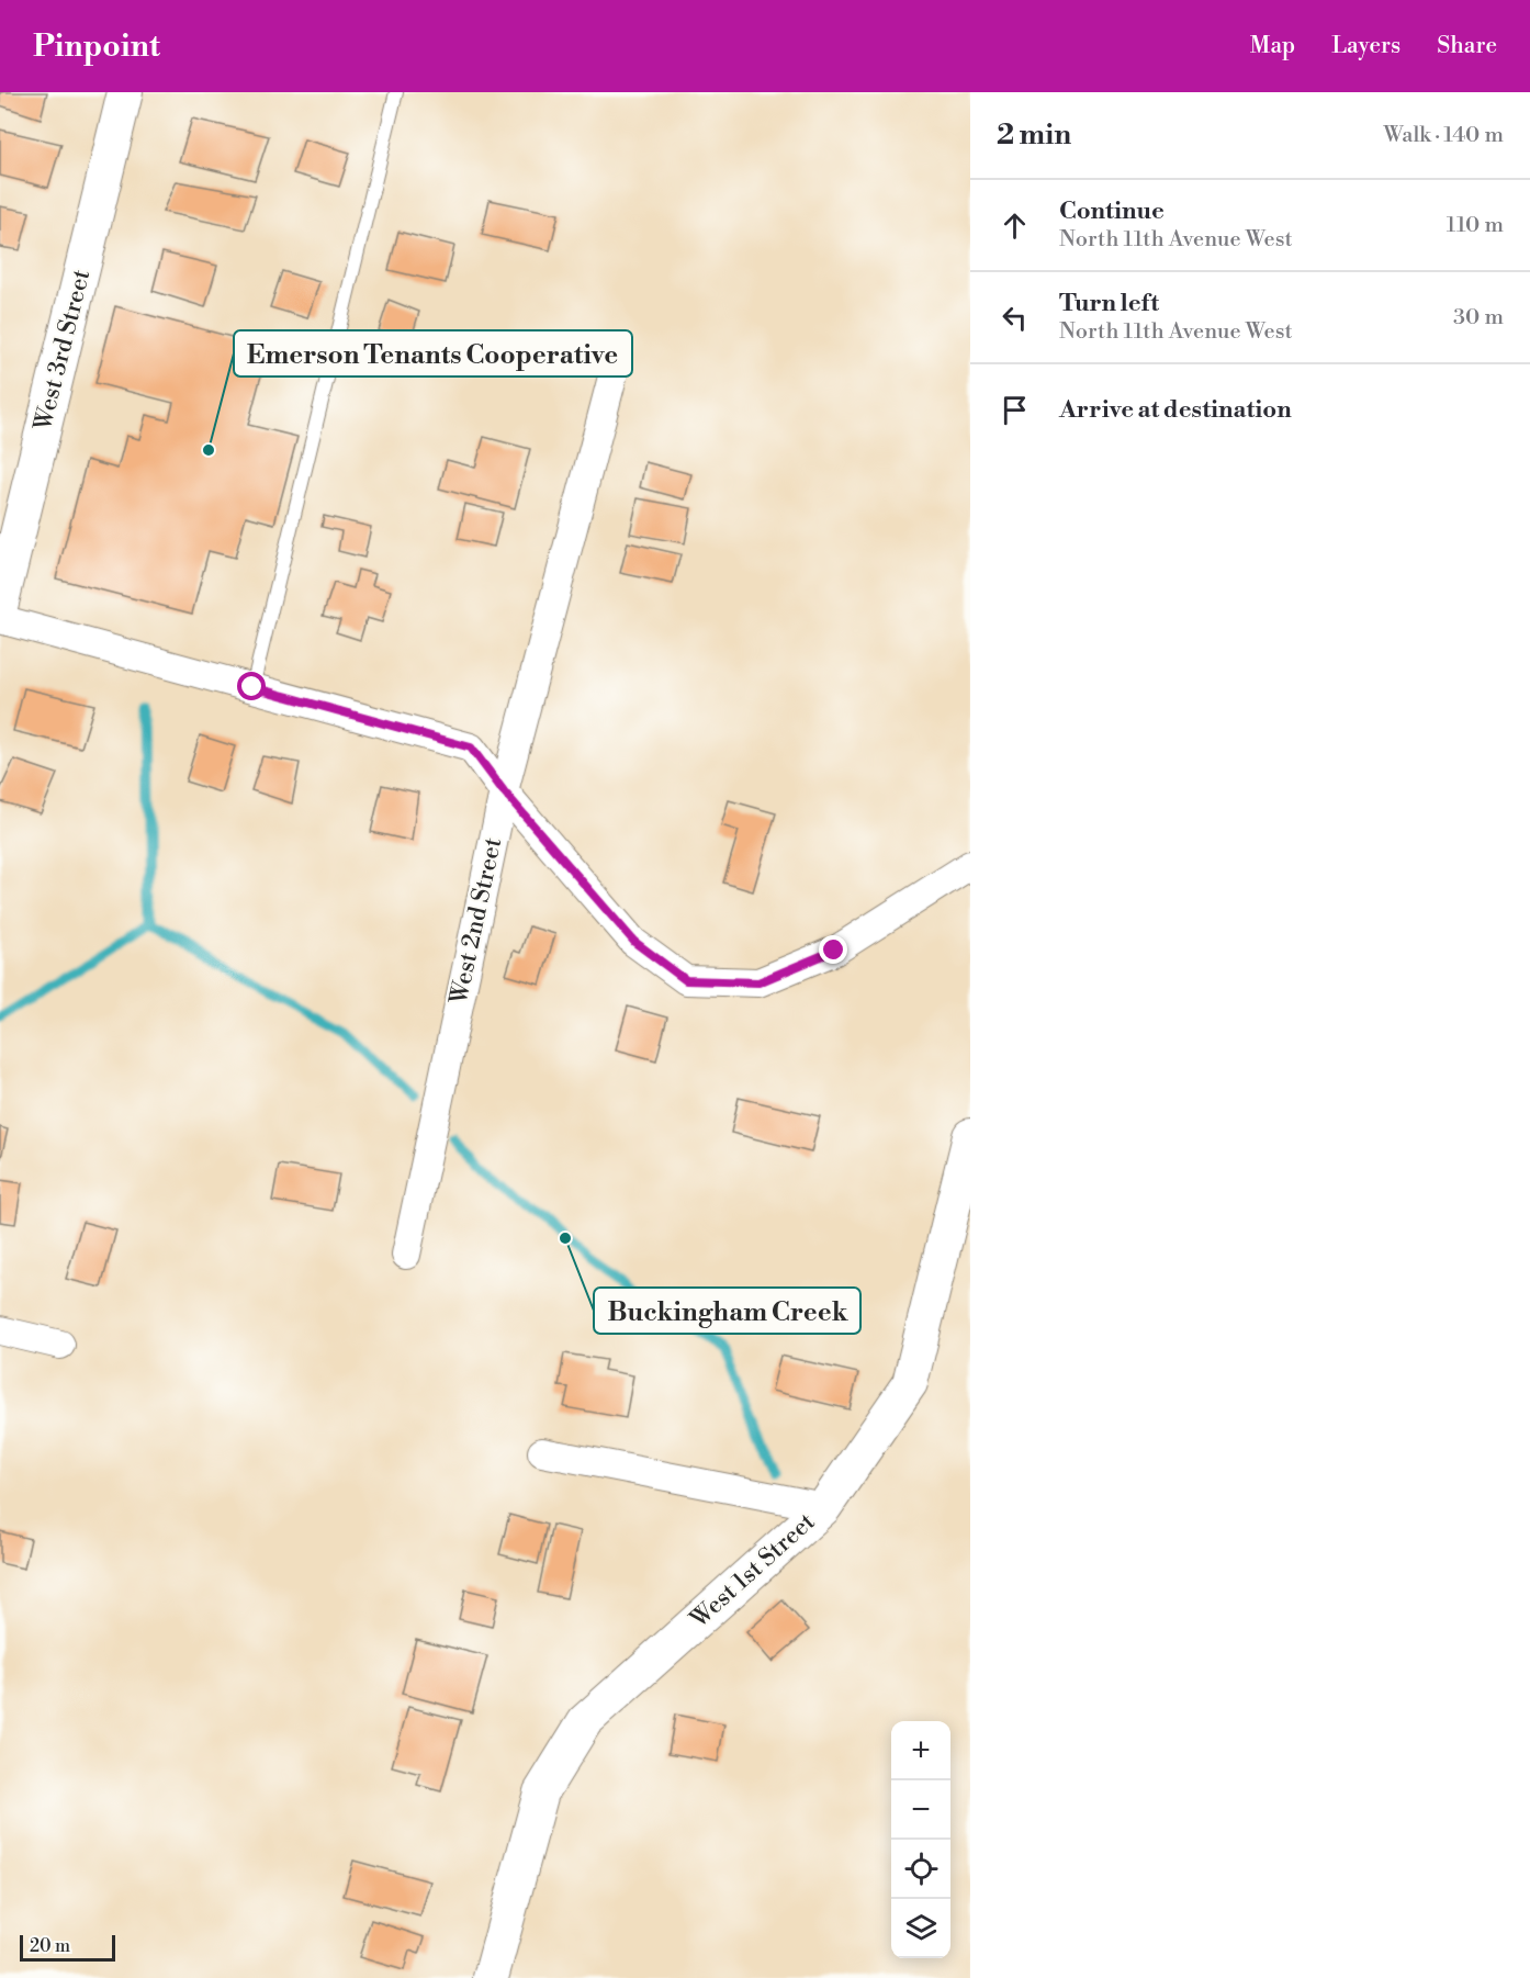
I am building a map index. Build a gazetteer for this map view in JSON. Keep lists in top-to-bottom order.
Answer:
{
  "streets": {
    "street": ["West 3rd Street", "West 2nd Street", "West 1st Street"]
  },
  "places": ["Emerson Tenants Cooperative", "Buckingham Creek"],
  "scale_bar": "20 m",
  "page": {
    "header": "Pinpoint",
    "nav": ["Map", "Layers", "Share"],
    "heading": ["2 min", "Walk · 140 m"],
    "list": [
      ["Continue", "North 11th Avenue West", "110 m"],
      ["Turn left", "North 11th Avenue West", "30 m"],
      "Arrive at destination"
    ],
    "map_buttons": ["+", "−"],
    "scale": "20 m"
  }
}
